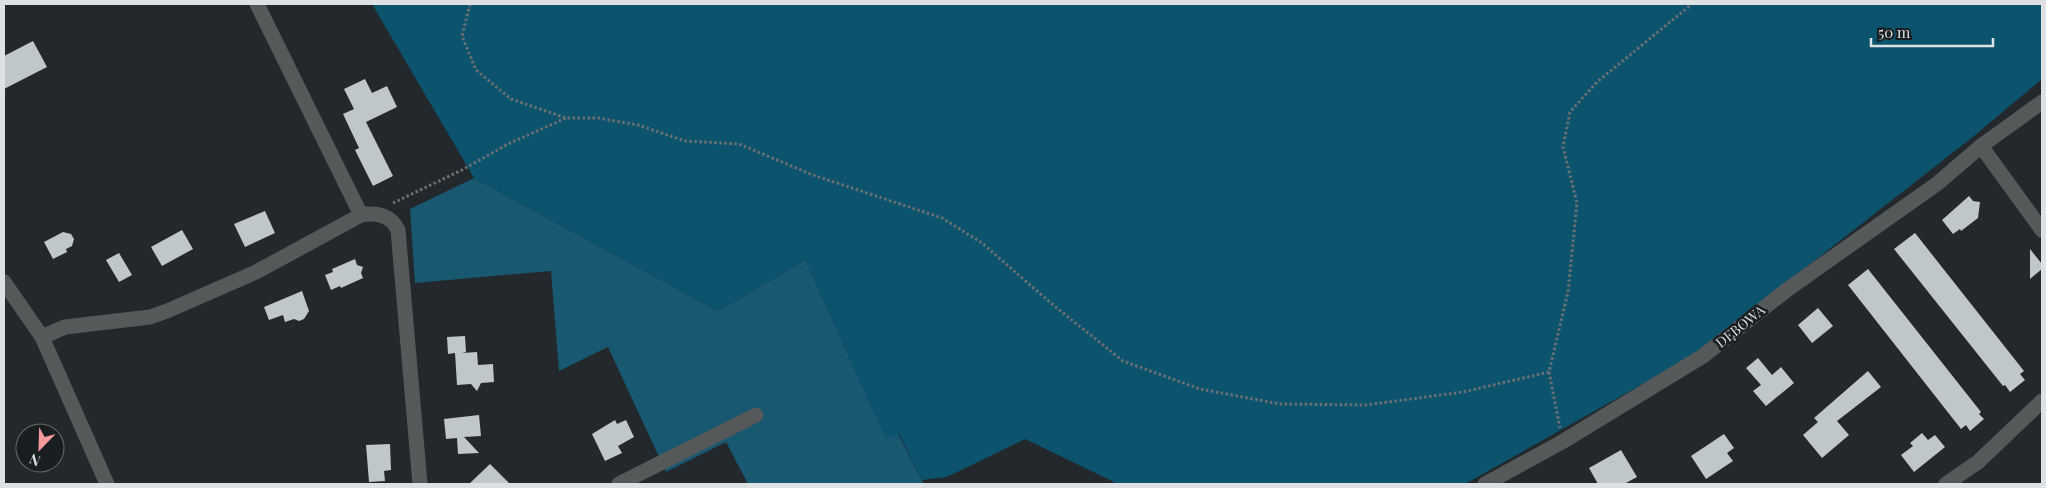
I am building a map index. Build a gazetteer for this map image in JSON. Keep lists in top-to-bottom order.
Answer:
{
  "streets": {
    "street": ["DĘBOWA"]
  },
  "scale_bar": "50 m",
  "north": "bottom left"
}
